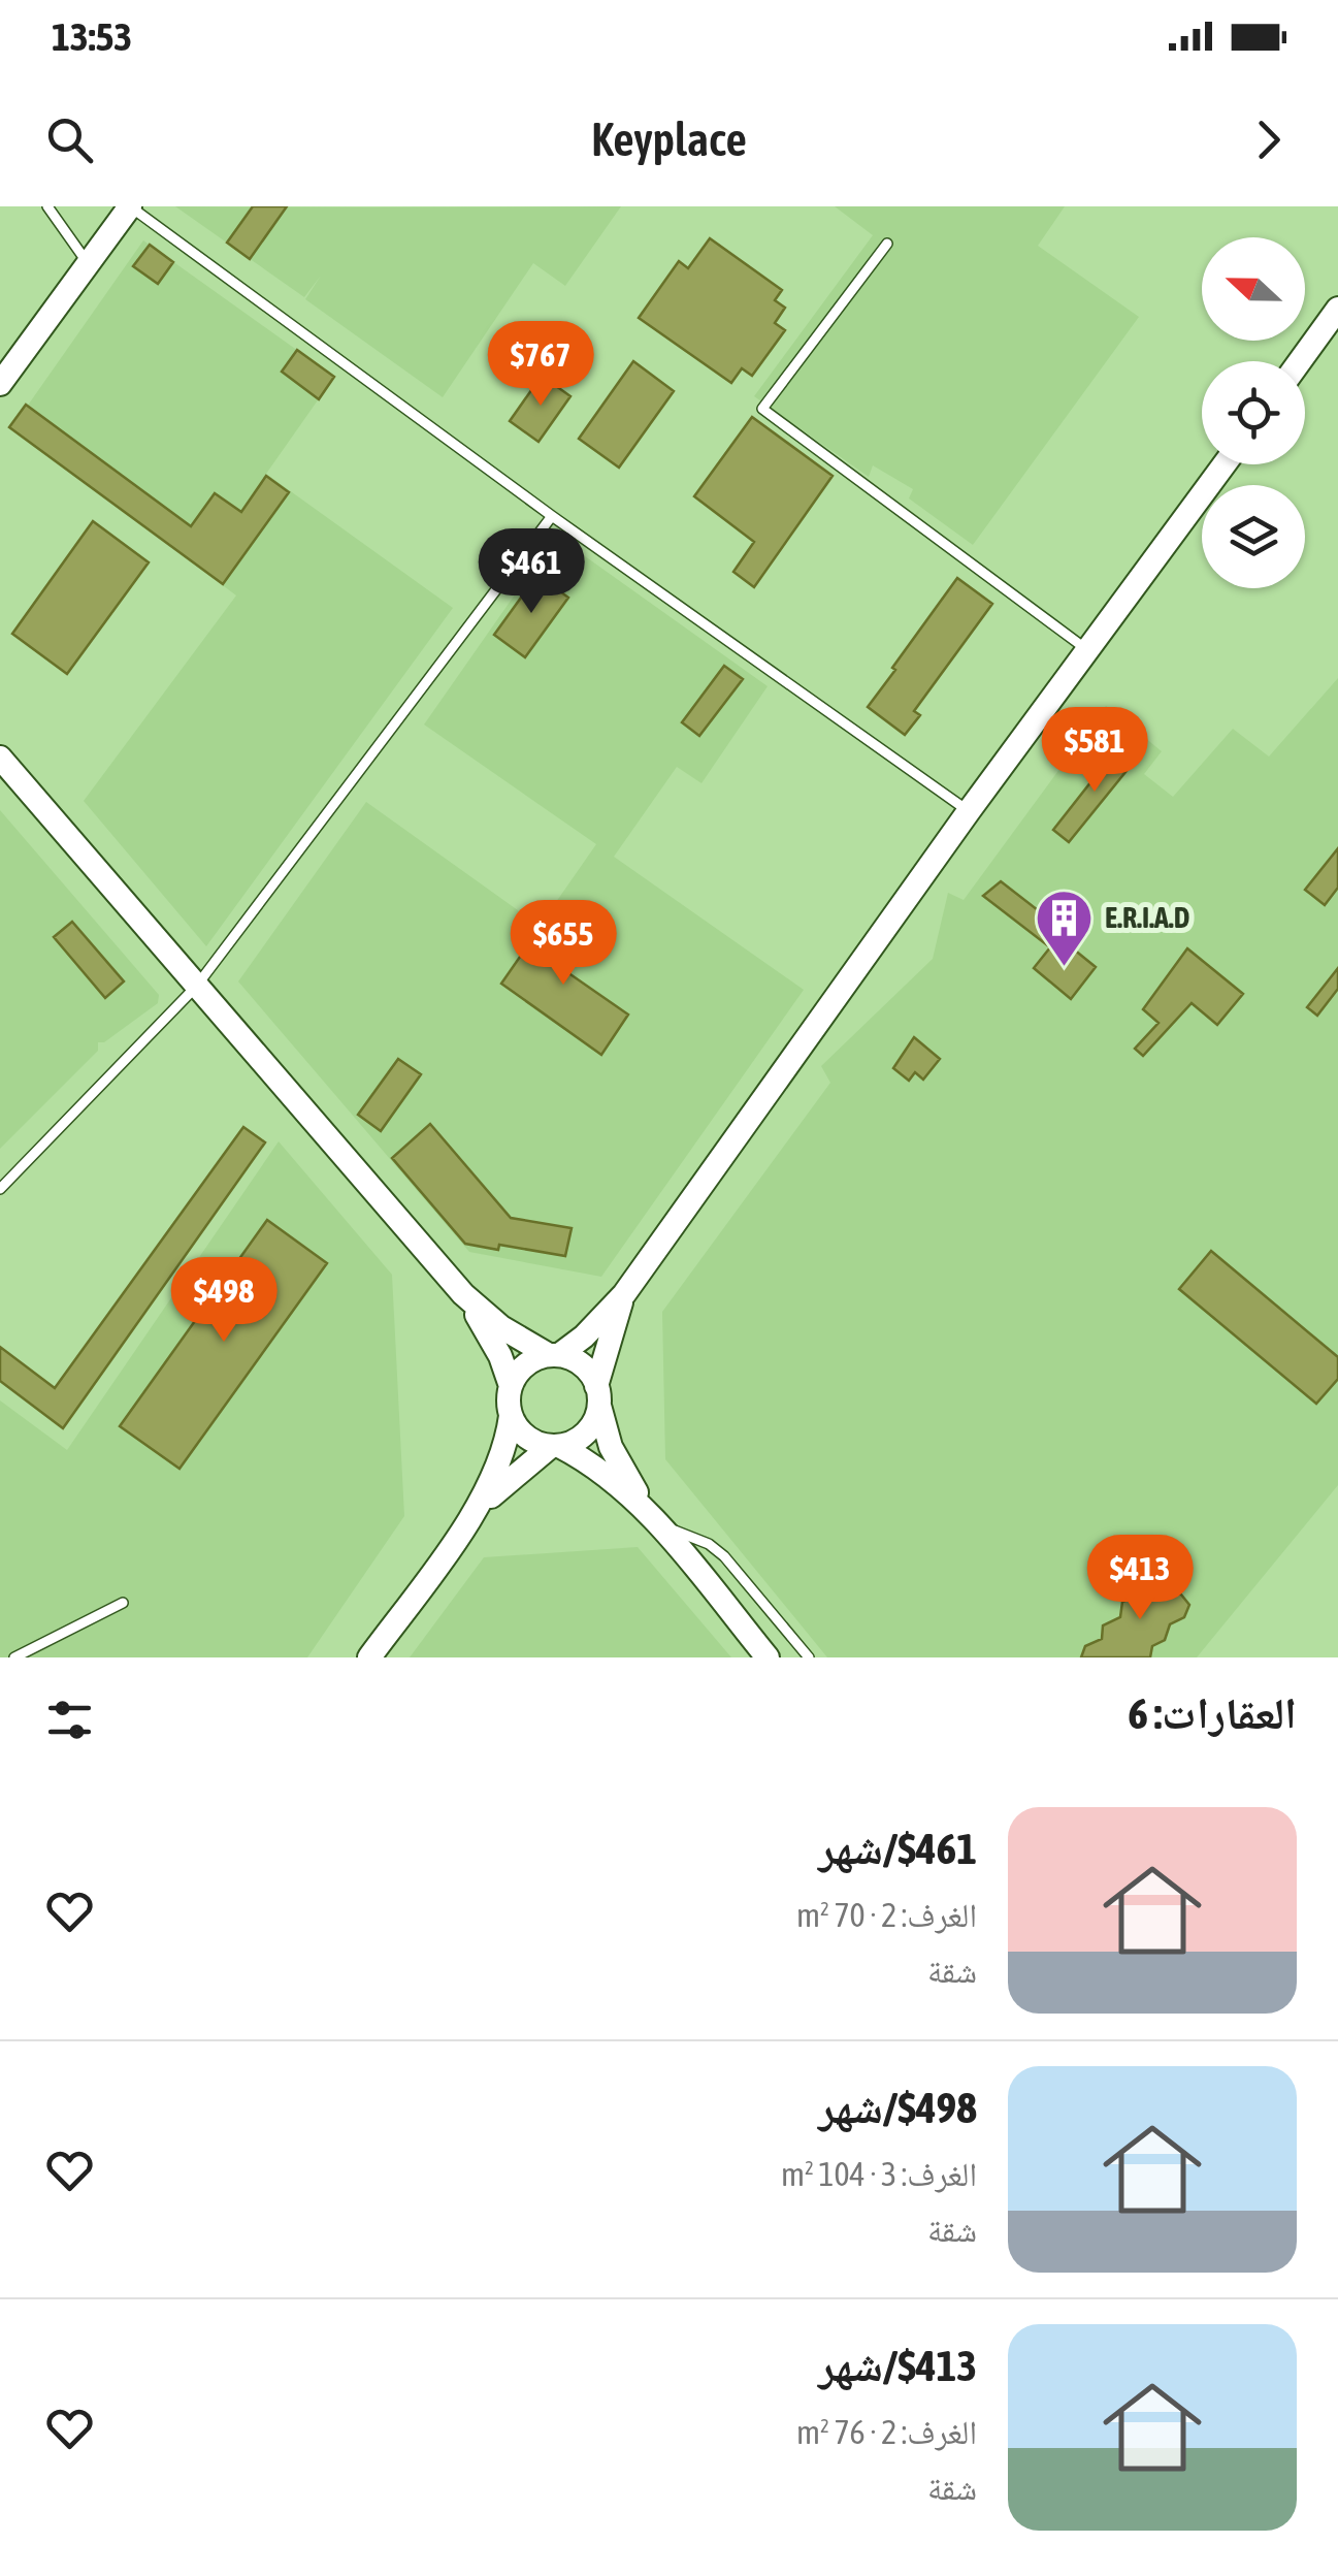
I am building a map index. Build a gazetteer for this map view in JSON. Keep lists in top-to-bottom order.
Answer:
{
  "places": {
    "building": ["E.R.I.A.D"]
  },
  "north": "left",
  "page": {
    "status": "13:53",
    "header": "Keyplace",
    "price": [
      "$767",
      "$461",
      "$581",
      "$655",
      "$498",
      "$413"
    ],
    "heading": "العقارات: 6",
    "list": [
      {
        "name": "$461/شهر",
        "note": "الغرف: 2 · 70 m² · شقة"
      },
      {
        "name": "$498/شهر",
        "note": "الغرف: 3 · 104 m² · شقة"
      },
      {
        "name": "$413/شهر",
        "note": "الغرف: 2 · 76 m² · شقة"
      }
    ]
  }
}
